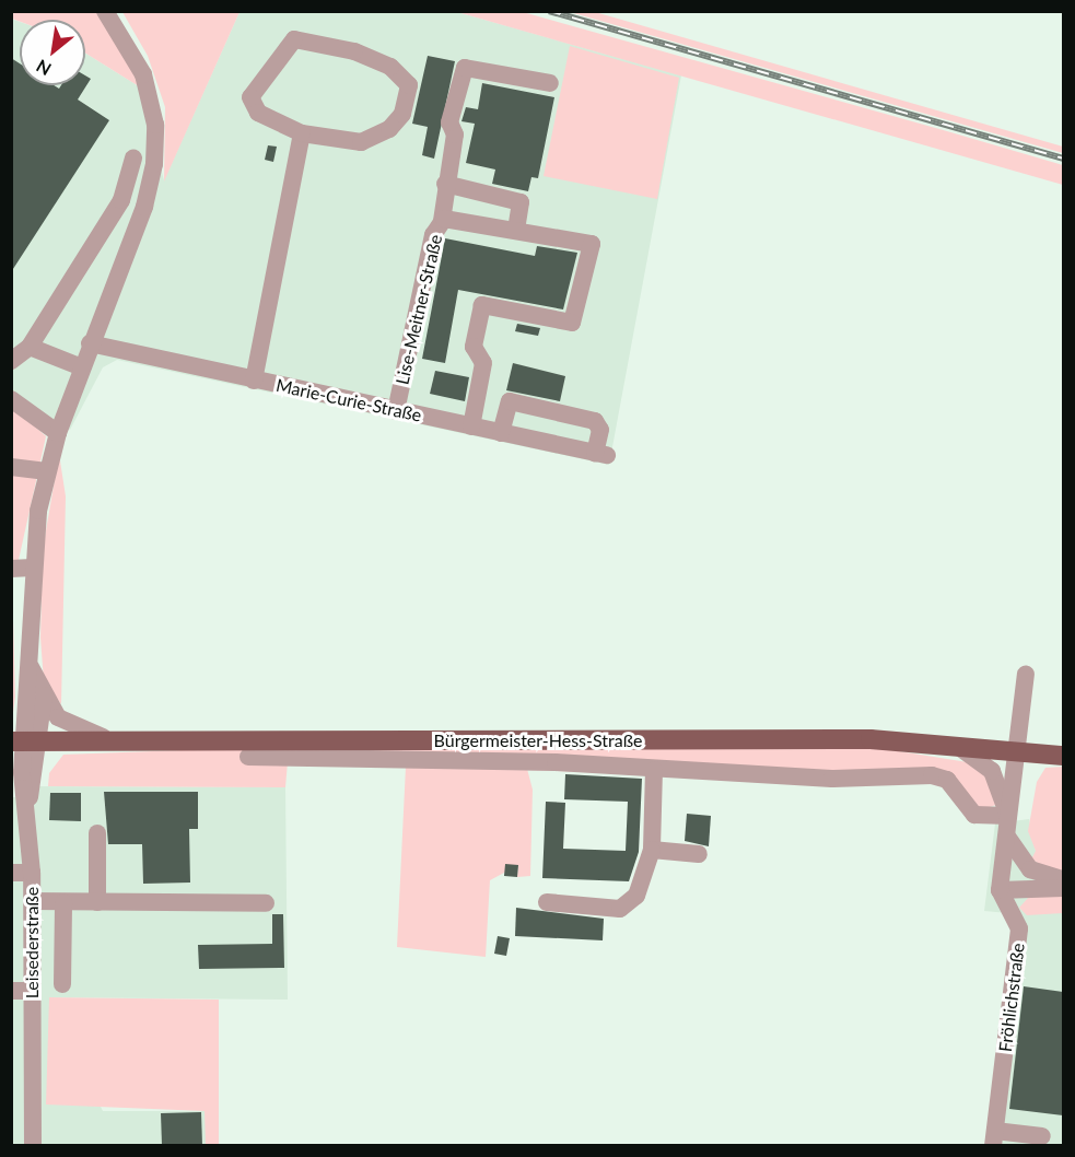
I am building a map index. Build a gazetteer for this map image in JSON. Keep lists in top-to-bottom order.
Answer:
{
  "streets": {
    "main road": ["Bürgermeister-Hess-Straße"],
    "street": [
      "Lise-Meitner-Straße",
      "Marie-Curie-Straße",
      "Leisederstraße",
      "Fröhlichstraße"
    ]
  },
  "crossings": [
    ["Lise-Meitner-Straße", "Marie-Curie-Straße"],
    ["Bürgermeister-Hess-Straße", "Leisederstraße"]
  ],
  "north": "bottom left"
}
